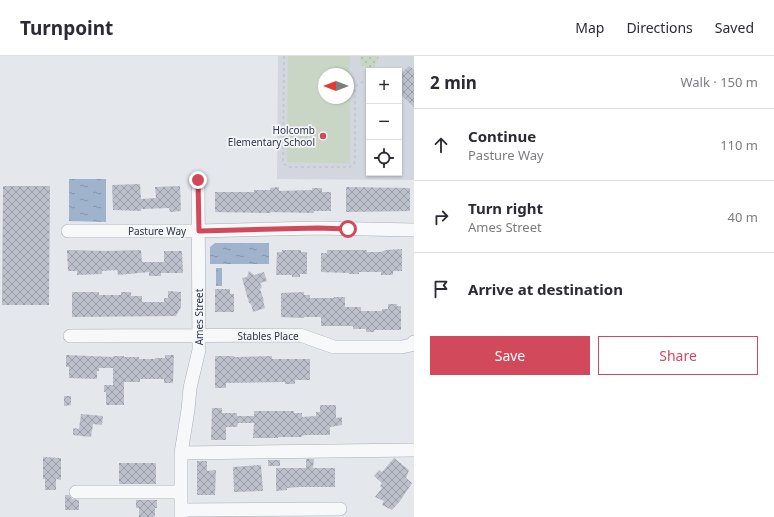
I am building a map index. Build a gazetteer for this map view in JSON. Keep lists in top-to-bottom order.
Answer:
{
  "streets": {
    "street": ["Pasture Way", "Ames Street", "Stables Place"]
  },
  "crossings": [
    ["Pasture Way", "Ames Street"],
    ["Ames Street", "Stables Place"]
  ],
  "places": ["Holcomb Elementary School"],
  "north": "left",
  "page": {
    "header": "Turnpoint",
    "nav": ["Map", "Directions", "Saved"],
    "heading": ["2 min", "Walk · 150 m"],
    "map_buttons": ["+", "−"],
    "list": [
      ["Continue", "Pasture Way", "110 m"],
      ["Turn right", "Ames Street", "40 m"],
      "Arrive at destination"
    ],
    "buttons": ["Save", "Share"]
  }
}
